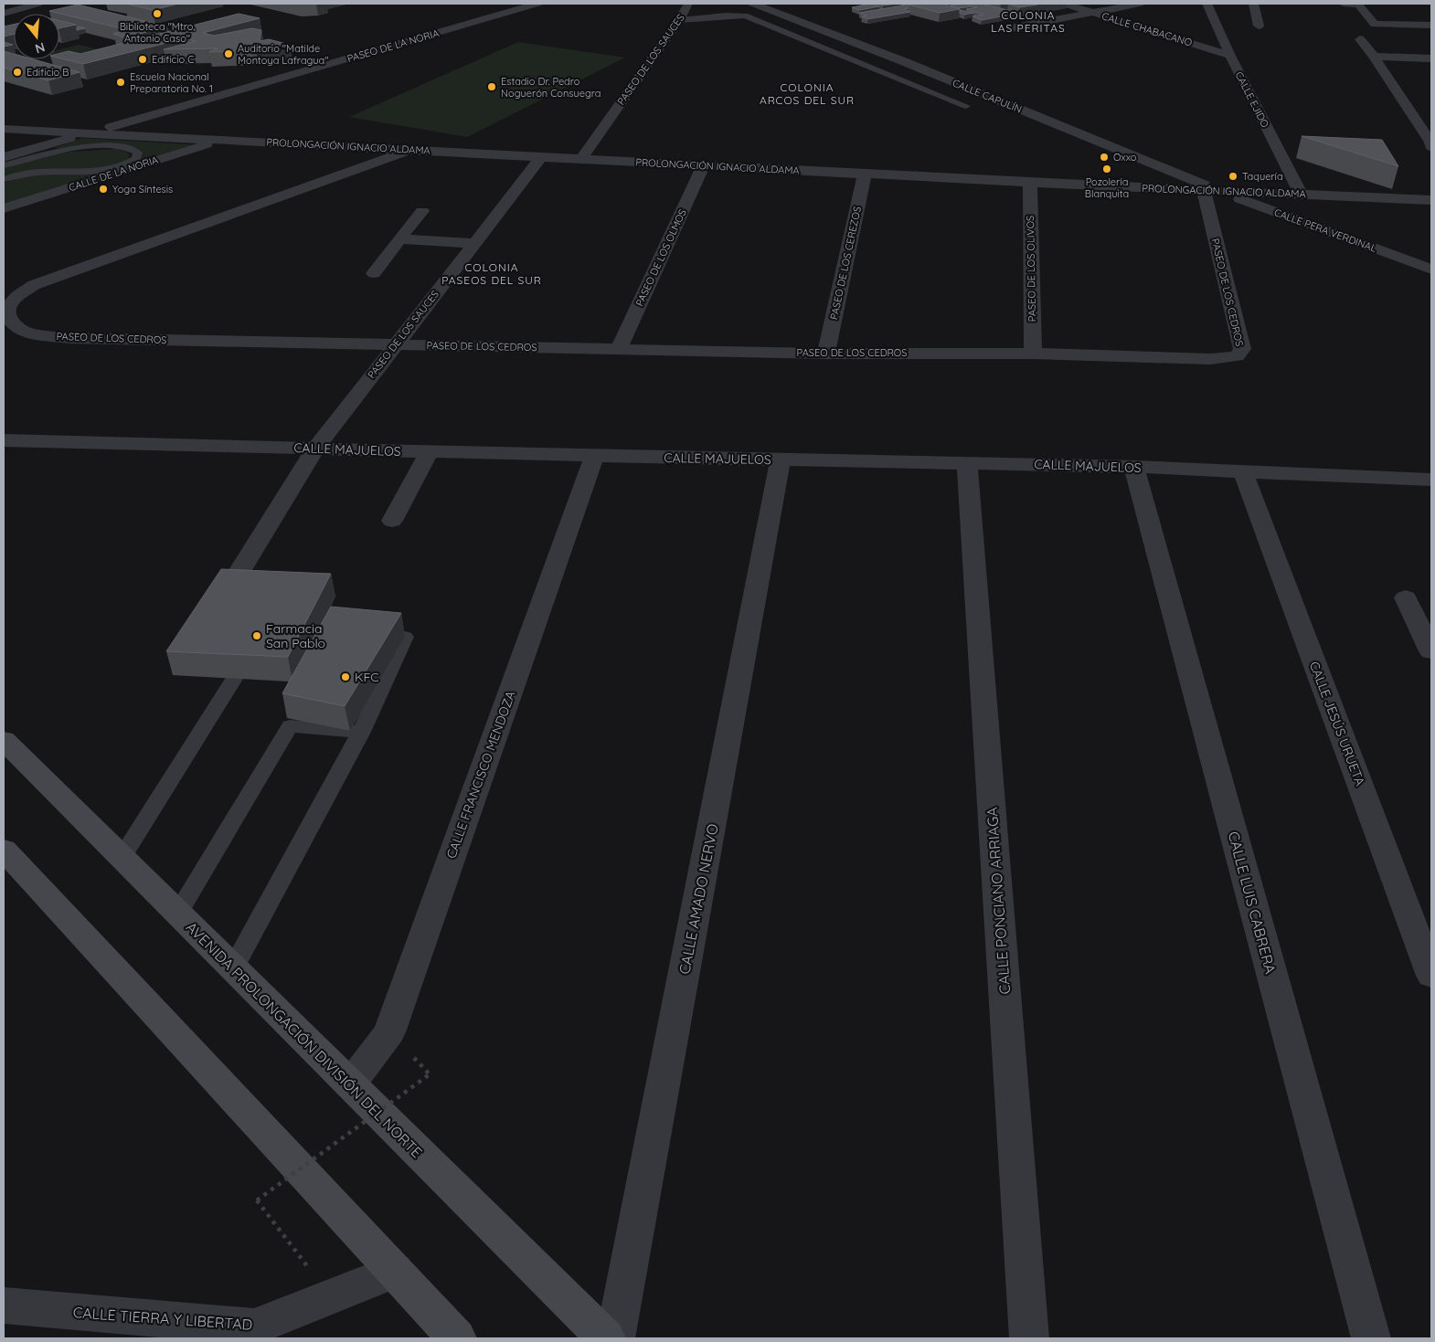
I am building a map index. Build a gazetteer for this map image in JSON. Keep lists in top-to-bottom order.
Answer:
{
  "streets": {
    "main road": ["AVENIDA PROLONGACIÓN DIVISIÓN DEL NORTE"],
    "street": [
      "CALLE CHABACANO",
      "PASEO DE LA NORIA",
      "PASEO DE LOS SAUCES",
      "CALLE CAPULÍN",
      "CALLE EJIDO",
      "PROLONGACIÓN IGNACIO ALDAMA",
      "CALLE DE LA NORIA",
      "CALLE PERA VERDINAL",
      "PASEO DE LOS OLMOS",
      "PASEO DE LOS CEREZOS",
      "PASEO DE LOS OLIVOS",
      "PASEO DE LOS CEDROS",
      "CALLE MAJUELOS",
      "CALLE JESÚS URUETA",
      "CALLE FRANCISCO MENDOZA",
      "CALLE AMADO NERVO",
      "CALLE PONCIANO ARRIAGA",
      "CALLE LUIS CABRERA",
      "CALLE TIERRA Y LIBERTAD"
    ]
  },
  "crossings": [
    ["CALLE CHABACANO", "CALLE EJIDO"],
    ["PASEO DE LA NORIA", "PROLONGACIÓN IGNACIO ALDAMA"],
    ["PASEO DE LOS SAUCES", "PROLONGACIÓN IGNACIO ALDAMA"],
    ["PASEO DE LOS SAUCES", "PASEO DE LOS CEDROS"],
    ["PASEO DE LOS SAUCES", "CALLE MAJUELOS"],
    ["CALLE CAPULÍN", "PROLONGACIÓN IGNACIO ALDAMA"],
    ["CALLE CAPULÍN", "CALLE PERA VERDINAL"],
    ["CALLE EJIDO", "PROLONGACIÓN IGNACIO ALDAMA"],
    ["PROLONGACIÓN IGNACIO ALDAMA", "CALLE DE LA NORIA"],
    ["PROLONGACIÓN IGNACIO ALDAMA", "CALLE PERA VERDINAL"],
    ["PROLONGACIÓN IGNACIO ALDAMA", "PASEO DE LOS OLMOS"],
    ["PROLONGACIÓN IGNACIO ALDAMA", "PASEO DE LOS CEREZOS"],
    ["PROLONGACIÓN IGNACIO ALDAMA", "PASEO DE LOS OLIVOS"],
    ["PROLONGACIÓN IGNACIO ALDAMA", "PASEO DE LOS CEDROS"],
    ["PASEO DE LOS OLMOS", "PASEO DE LOS CEDROS"],
    ["PASEO DE LOS CEREZOS", "PASEO DE LOS CEDROS"],
    ["PASEO DE LOS OLIVOS", "PASEO DE LOS CEDROS"],
    ["CALLE MAJUELOS", "CALLE JESÚS URUETA"],
    ["CALLE MAJUELOS", "CALLE FRANCISCO MENDOZA"],
    ["CALLE MAJUELOS", "CALLE AMADO NERVO"],
    ["CALLE MAJUELOS", "CALLE PONCIANO ARRIAGA"],
    ["CALLE MAJUELOS", "CALLE LUIS CABRERA"],
    ["CALLE FRANCISCO MENDOZA", "AVENIDA PROLONGACIÓN DIVISIÓN DEL NORTE"]
  ],
  "districts": ["COLONIA LAS PERITAS", "COLONIA ARCOS DEL SUR", "COLONIA PASEOS DEL SUR"],
  "places": [
    "Biblioteca \"Mtro. Antonio Caso\"",
    "Auditorio \"Matilde Montoya Lafragua\"",
    "Edificio C",
    "Edificio B",
    "Escuela Nacional Preparatoria No. 1",
    "Estadio Dr. Pedro Noguerón Consuegra",
    "Oxxo",
    "Pozolería Blanquita",
    "Taquería",
    "Yoga Síntesis",
    "Farmacia San Pablo",
    "KFC"
  ],
  "north": "bottom"
}
